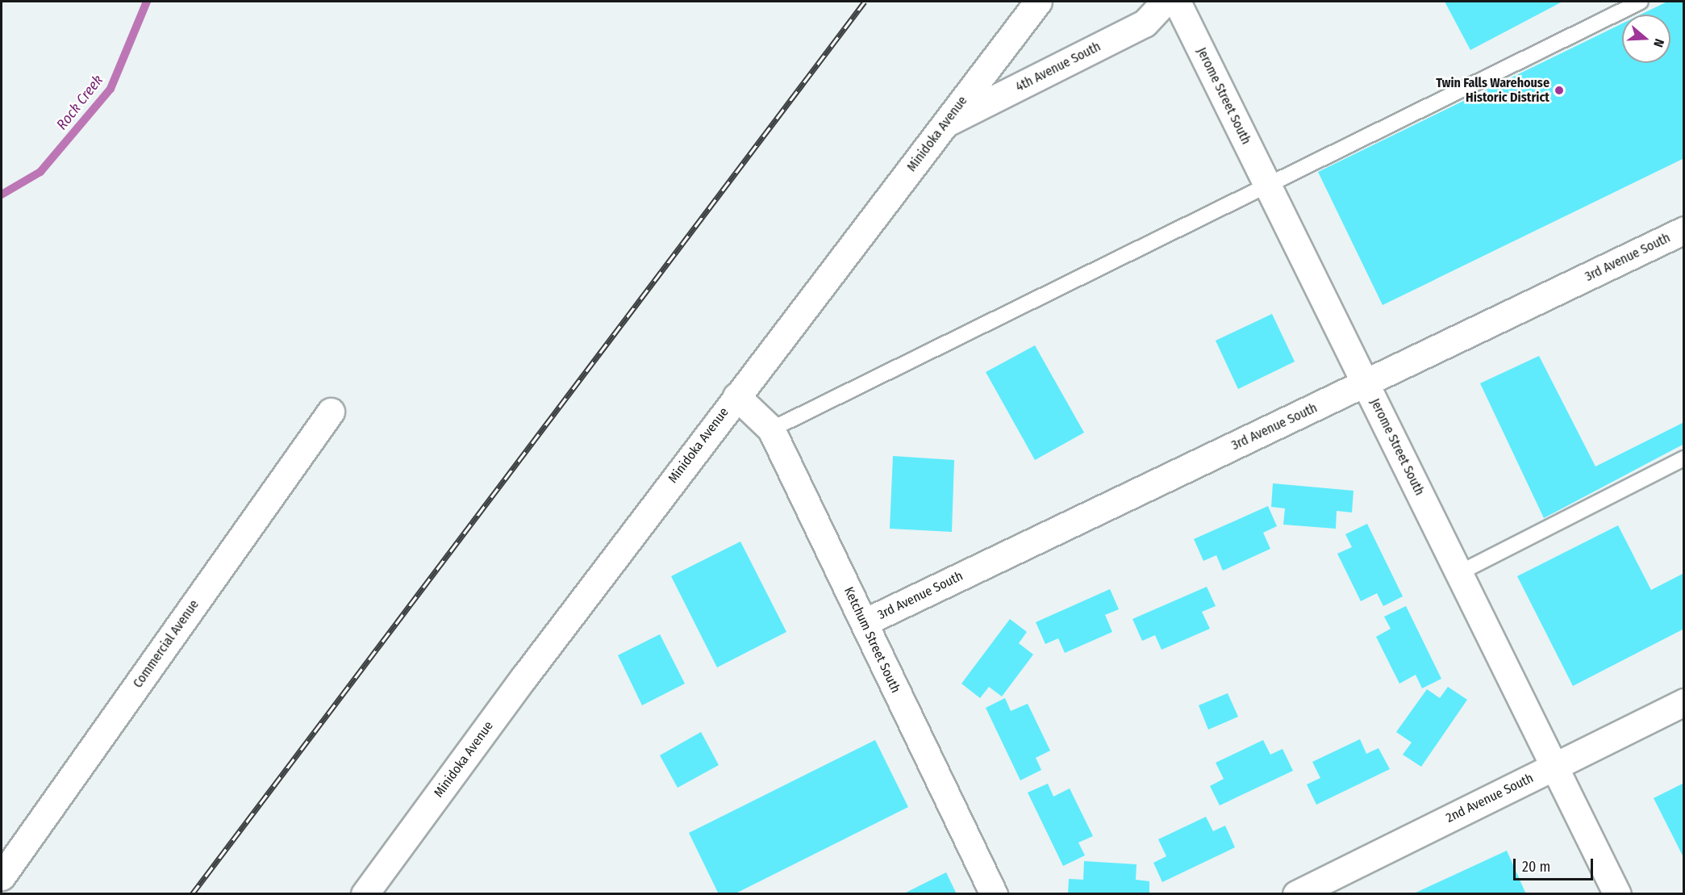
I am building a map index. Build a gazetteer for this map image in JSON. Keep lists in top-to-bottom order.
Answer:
{
  "streets": {
    "street": [
      "4th Avenue South",
      "Jerome Street South",
      "Minidoka Avenue",
      "3rd Avenue South",
      "Ketchum Street South",
      "Commercial Avenue",
      "2nd Avenue South"
    ]
  },
  "crossings": [
    ["4th Avenue South", "Minidoka Avenue"],
    ["Jerome Street South", "3rd Avenue South"],
    ["Jerome Street South", "2nd Avenue South"],
    ["Minidoka Avenue", "Ketchum Street South"],
    ["3rd Avenue South", "Ketchum Street South"]
  ],
  "water": ["Rock Creek"],
  "places": ["Twin Falls Warehouse Historic District"],
  "scale_bar": "20 m",
  "north": "right"
}
